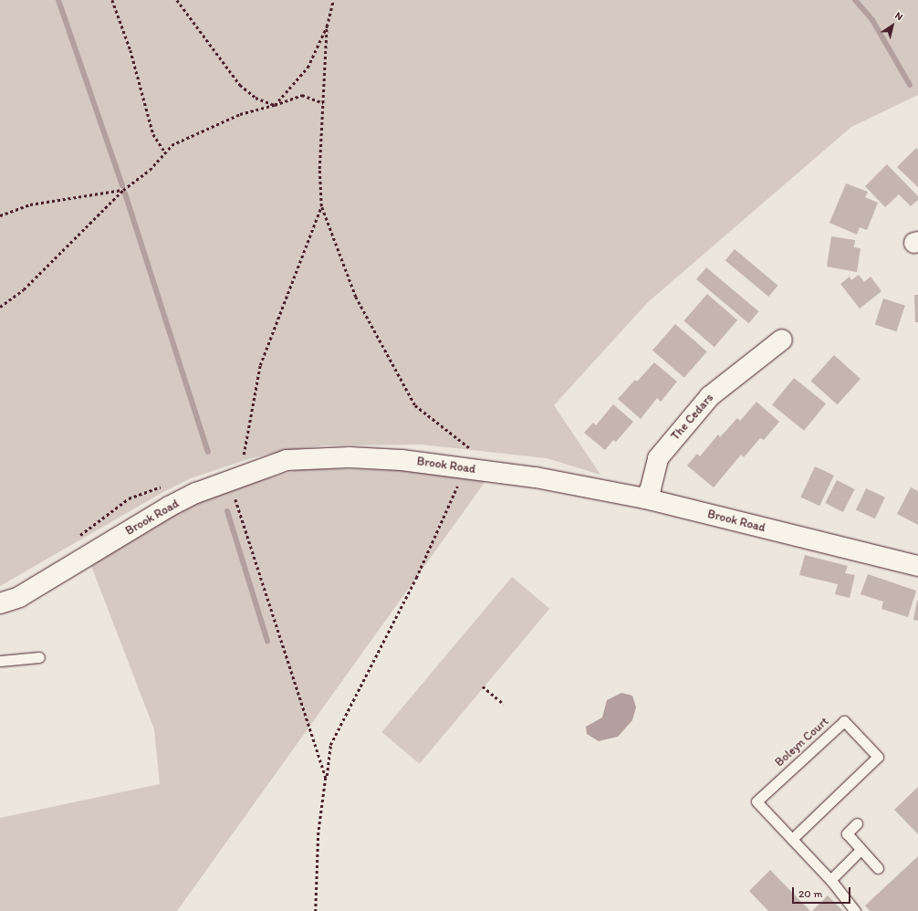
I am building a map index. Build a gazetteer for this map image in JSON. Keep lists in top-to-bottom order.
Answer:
{
  "streets": {
    "street": ["The Cedars", "Brook Road"],
    "lane": ["Boleyn Court"]
  },
  "crossings": [
    ["The Cedars", "Brook Road"]
  ],
  "scale_bar": "20 m",
  "north": "top right"
}
